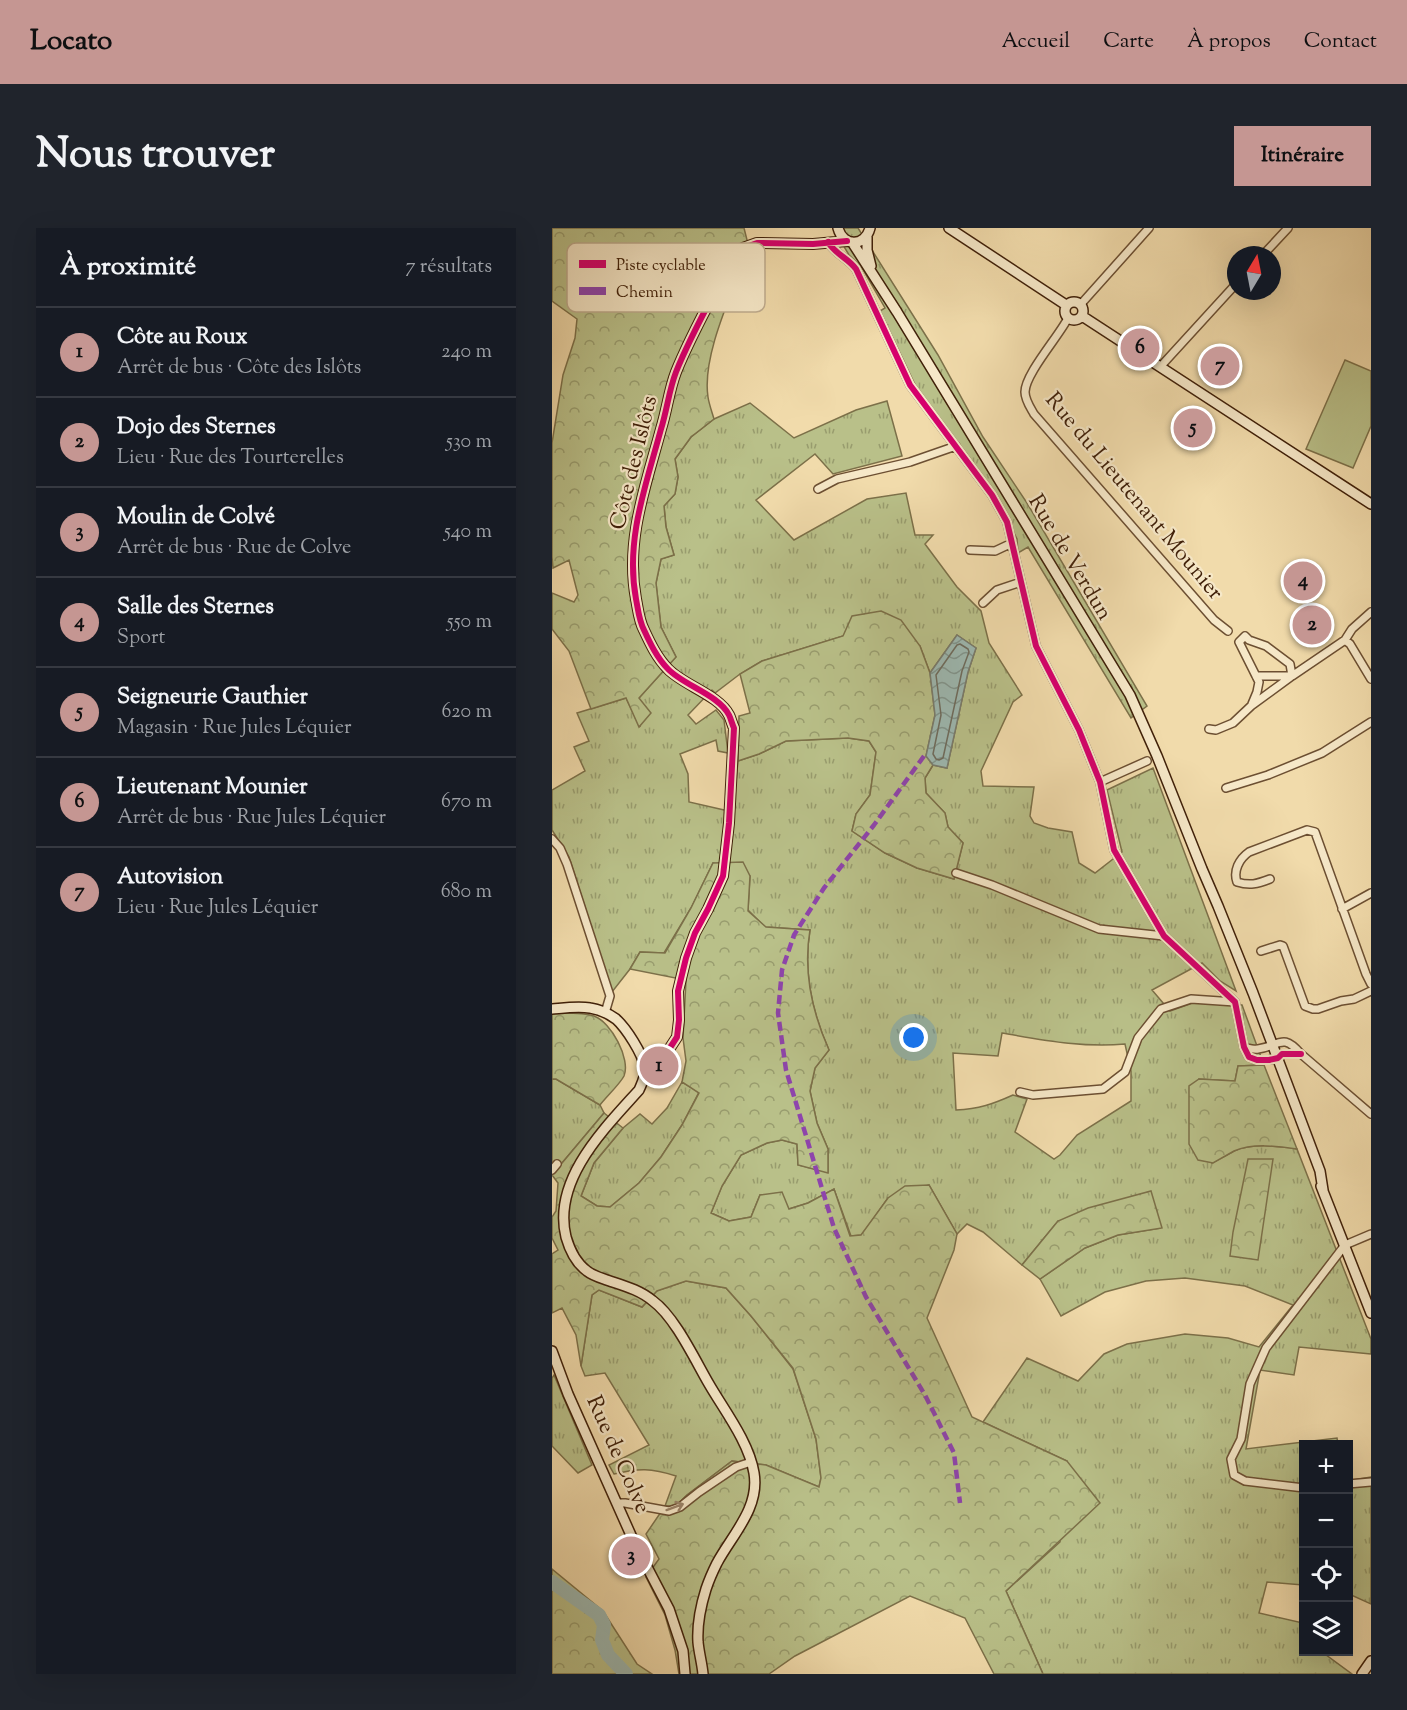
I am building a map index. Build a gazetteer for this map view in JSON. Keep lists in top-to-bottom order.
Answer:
{
  "streets": {
    "main road": ["Côte des Islôts", "Rue de Verdun", "Rue de Colve"],
    "street": ["Rue du Lieutenant Mounier"]
  },
  "crossings": [
    ["Côte des Islôts", "Rue de Verdun"]
  ],
  "legend": ["Piste cyclable", "Chemin"],
  "north": "top",
  "page": {
    "header": "Locato",
    "nav": [
      "Accueil",
      "Carte",
      "À propos",
      "Contact"
    ],
    "title": "Nous trouver",
    "buttons": "Itinéraire",
    "heading": ["À proximité", "7 résultats"],
    "list": [
      {
        "mark": "1",
        "name": "Côte au Roux",
        "note": "Arrêt de bus · Côte des Islôts",
        "value": "240 m"
      },
      {
        "mark": "2",
        "name": "Dojo des Sternes",
        "note": "Lieu · Rue des Tourterelles",
        "value": "530 m"
      },
      {
        "mark": "3",
        "name": "Moulin de Colvé",
        "note": "Arrêt de bus · Rue de Colve",
        "value": "540 m"
      },
      {
        "mark": "4",
        "name": "Salle des Sternes",
        "note": "Sport",
        "value": "550 m"
      },
      {
        "mark": "5",
        "name": "Seigneurie Gauthier",
        "note": "Magasin · Rue Jules Léquier",
        "value": "620 m"
      },
      {
        "mark": "6",
        "name": "Lieutenant Mounier",
        "note": "Arrêt de bus · Rue Jules Léquier",
        "value": "670 m"
      },
      {
        "mark": "7",
        "name": "Autovision",
        "note": "Lieu · Rue Jules Léquier",
        "value": "680 m"
      }
    ],
    "pins": [
      "6",
      "7",
      "5",
      "4",
      "2",
      "1",
      "3"
    ],
    "map_buttons": ["+", "−"]
  }
}
